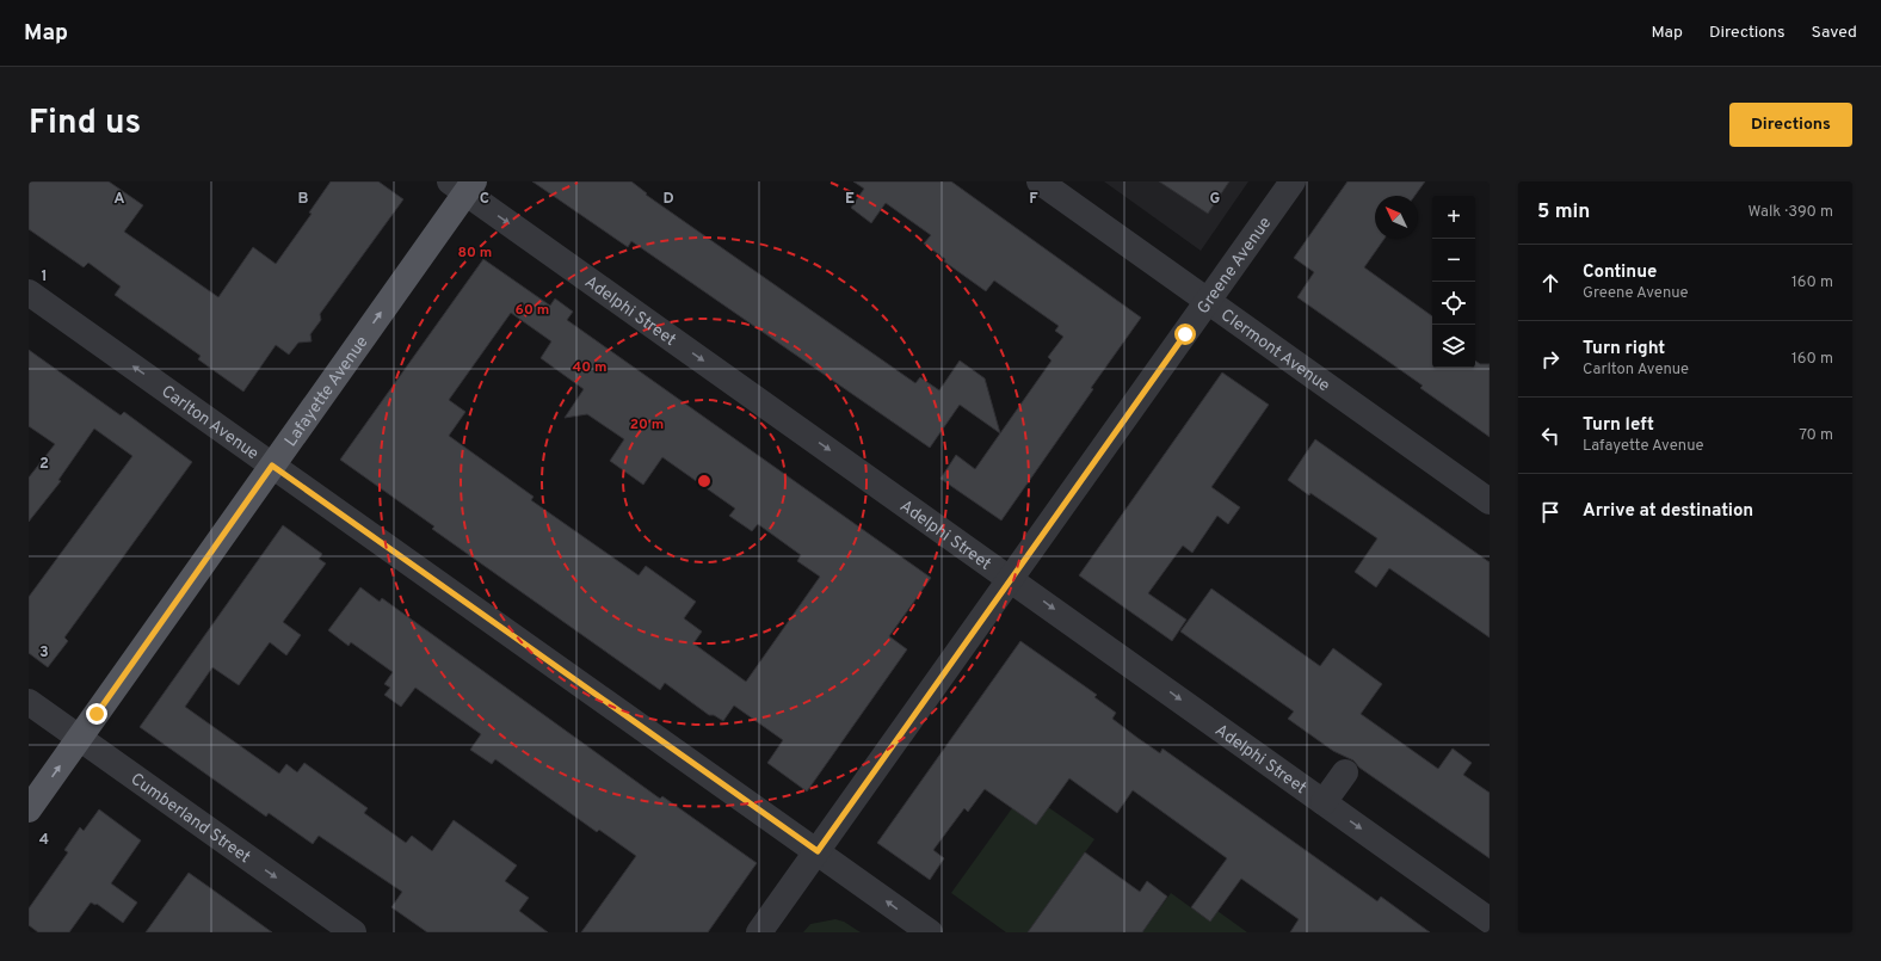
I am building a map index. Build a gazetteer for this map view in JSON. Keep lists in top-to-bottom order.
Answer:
{
  "streets": {
    "main road": ["Lafayette Avenue"],
    "street": [
      "Greene Avenue",
      "Adelphi Street",
      "Clermont Avenue",
      "Carlton Avenue",
      "Cumberland Street"
    ]
  },
  "crossings": [
    ["Greene Avenue", "Adelphi Street"],
    ["Greene Avenue", "Clermont Avenue"],
    ["Greene Avenue", "Carlton Avenue"],
    ["Adelphi Street", "Lafayette Avenue"],
    ["Lafayette Avenue", "Carlton Avenue"],
    ["Lafayette Avenue", "Cumberland Street"]
  ],
  "one_way": [
    "Adelphi Street",
    "Lafayette Avenue",
    "Carlton Avenue",
    "Cumberland Street"
  ],
  "north": "top left",
  "page": {
    "header": "Map",
    "nav": ["Map", "Directions", "Saved"],
    "title": "Find us",
    "buttons": "Directions",
    "heading": ["5 min", "Walk · 390 m"],
    "map_buttons": ["+", "−"],
    "list": [
      ["Continue", "Greene Avenue", "160 m"],
      ["Turn right", "Carlton Avenue", "160 m"],
      ["Turn left", "Lafayette Avenue", "70 m"],
      "Arrive at destination"
    ]
  },
  "grid": {
    "columns": [
      "A",
      "B",
      "C",
      "D",
      "E",
      "F",
      "G"
    ],
    "rows": [
      "1",
      "2",
      "3",
      "4"
    ]
  },
  "rings": [
    "80 m",
    "60 m",
    "40 m",
    "20 m"
  ]
}
